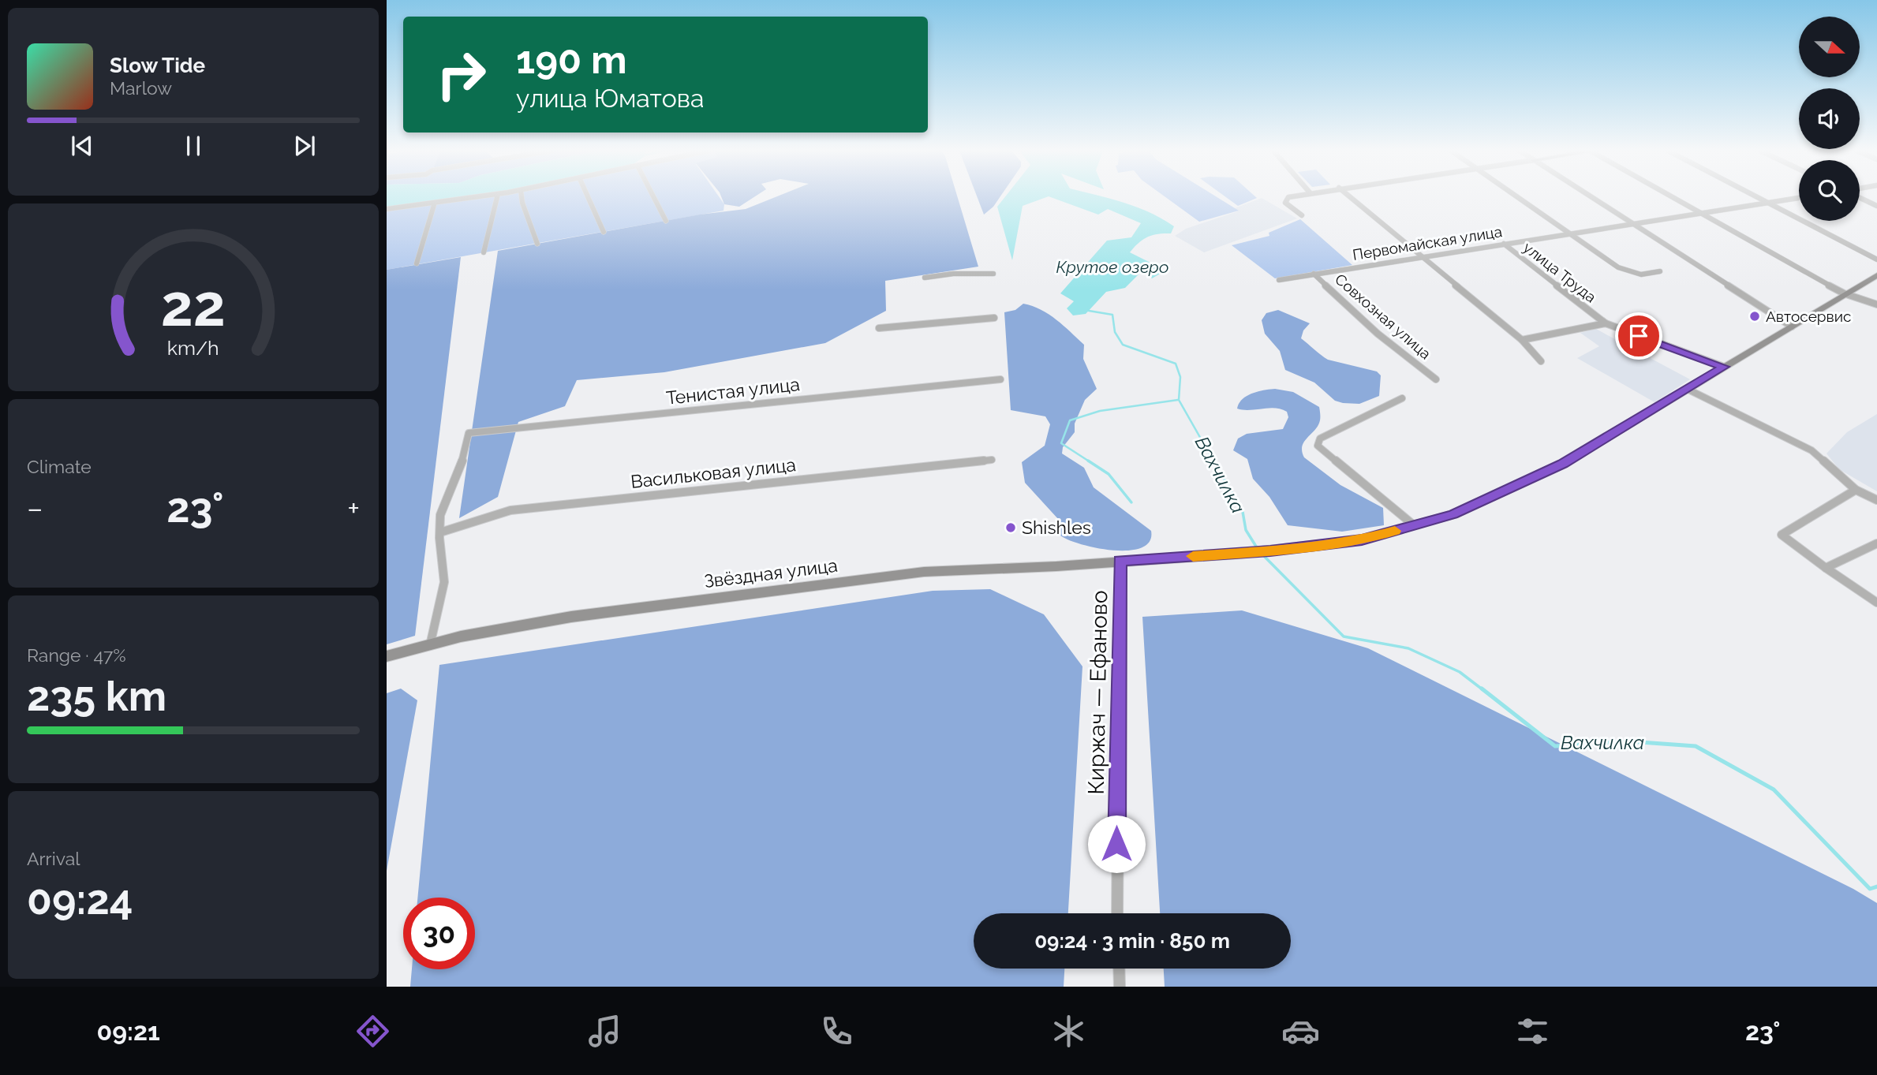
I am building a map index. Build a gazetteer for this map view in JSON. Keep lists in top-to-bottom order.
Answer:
{
  "streets": {
    "main road": ["Звёздная улица"],
    "street": [
      "Первомайская улица",
      "улица Труда",
      "Совхозная улица",
      "Тенистая улица",
      "Васильковая улица",
      "Киржач — Ефаново"
    ]
  },
  "crossings": [
    ["Первомайская улица", "улица Труда"],
    ["Первомайская улица", "Совхозная улица"],
    ["улица Труда", "Звёздная улица"],
    ["Тенистая улица", "Васильковая улица"],
    ["Звёздная улица", "Киржач — Ефаново"]
  ],
  "water": ["Крутое озеро", "Вахчилка"],
  "places": ["Автосервис", "Shishles"],
  "north": "right",
  "page": {
    "turn": ["190 m", "улица Юматова"],
    "song": ["Slow Tide", "Marlow"],
    "tile": [
      "Climate",
      ["Range · 47%", "235 km"],
      ["Arrival", "09:24"]
    ],
    "heat": ["−", "23°", "+"],
    "limit": "30",
    "trip": "09:24 · 3 min · 850 m",
    "tabs": ["09:21", "23°"],
    "gauge": ["22", "km/h"]
  }
}
